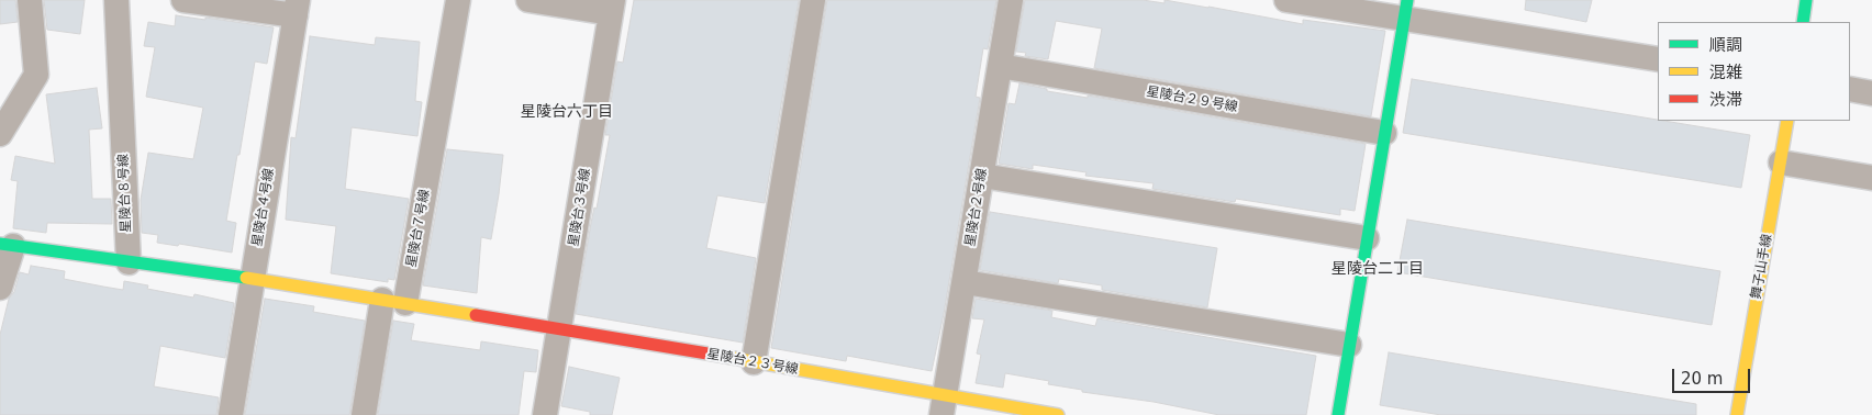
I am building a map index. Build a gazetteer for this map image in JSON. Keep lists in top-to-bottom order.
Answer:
{
  "streets": {
    "street": [
      "星陵台２９号線",
      "星陵台８号線",
      "星陵台４号線",
      "星陵台３号線",
      "星陵台２号線",
      "星陵台７号線",
      "舞子山手線",
      "星陵台２３号線"
    ]
  },
  "crossings": [
    ["星陵台２９号線", "星陵台２号線"],
    ["星陵台３号線", "星陵台２３号線"],
    ["星陵台２号線", "星陵台２３号線"],
    ["星陵台７号線", "星陵台２３号線"]
  ],
  "districts": ["星陵台六丁目", "星陵台二丁目"],
  "legend": ["順調", "混雑", "渋滞"],
  "scale_bar": "20 m"
}
